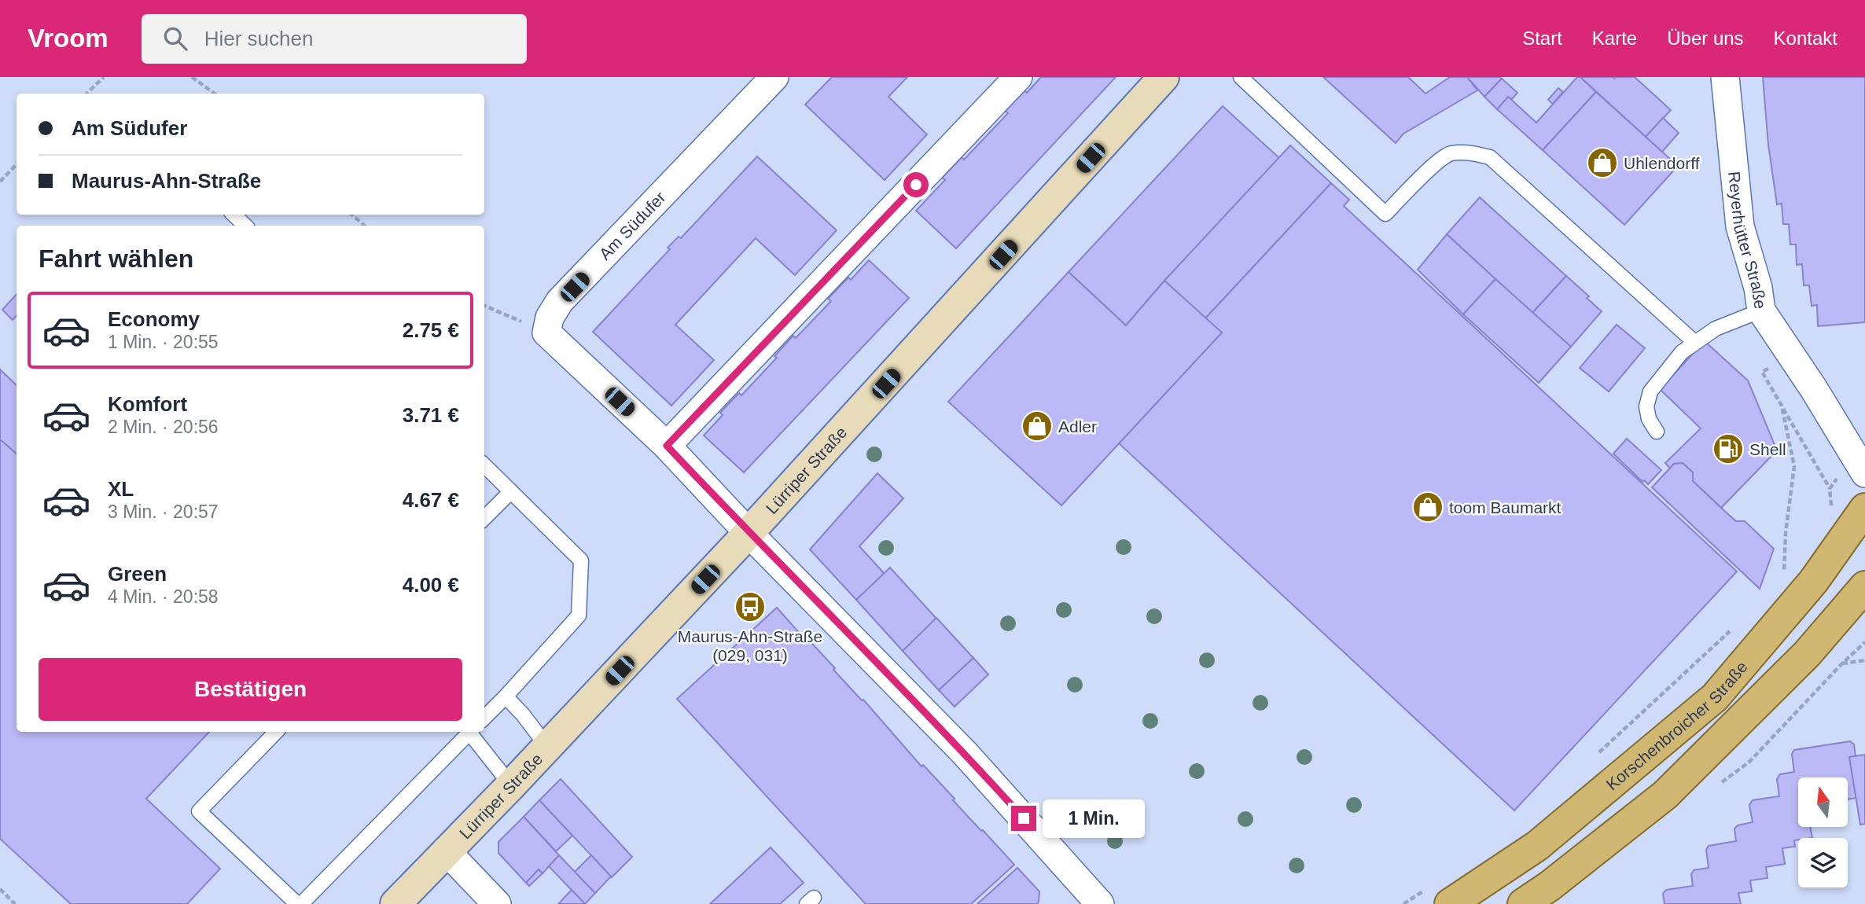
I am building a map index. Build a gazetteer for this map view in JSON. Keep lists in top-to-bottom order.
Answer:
{
  "streets": {
    "main road": ["Korschenbroicher Straße"],
    "street": ["Am Südufer", "Reyerhütter Straße", "Lürriper Straße"]
  },
  "places": {
    "shop": ["Uhlendorff", "Adler", "toom Baumarkt"],
    "fuel station": ["Shell"],
    "bus stop": ["Maurus-Ahn-Straße (029, 031)"]
  },
  "north": "top",
  "page": {
    "header": "Vroom",
    "search": "Hier suchen",
    "nav": [
      "Start",
      "Karte",
      "Über uns",
      "Kontakt"
    ],
    "banner": ["Am Südufer", "Maurus-Ahn-Straße"],
    "heading": "Fahrt wählen",
    "list": [
      {
        "name": "Economy",
        "note": "1 Min. · 20:55",
        "value": "2.75 €"
      },
      {
        "name": "Komfort",
        "note": "2 Min. · 20:56",
        "value": "3.71 €"
      },
      {
        "name": "XL",
        "note": "3 Min. · 20:57",
        "value": "4.67 €"
      },
      {
        "name": "Green",
        "note": "4 Min. · 20:58",
        "value": "4.00 €"
      }
    ],
    "buttons": "Bestätigen",
    "bubble": "1 Min."
  }
}
